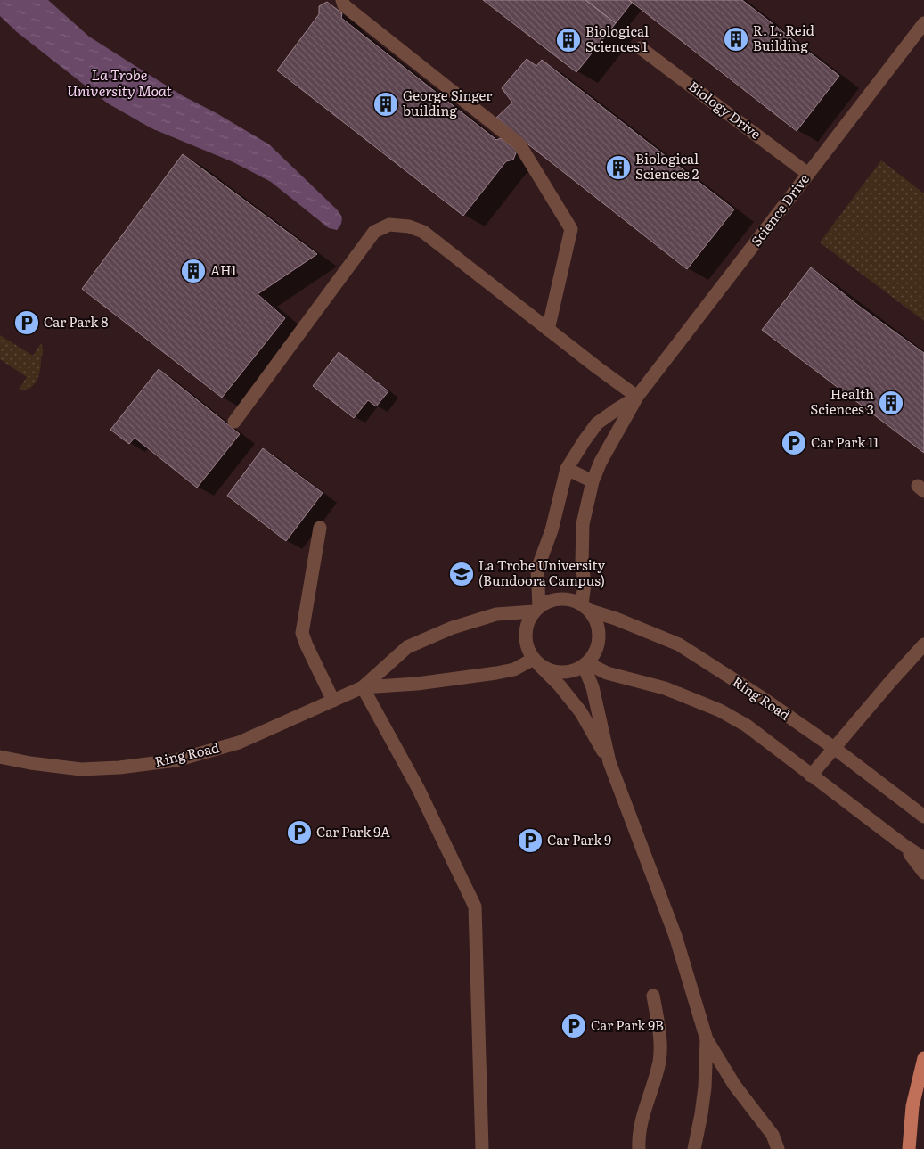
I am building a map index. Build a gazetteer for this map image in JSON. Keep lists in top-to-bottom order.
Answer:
{
  "streets": {
    "street": ["Biology Drive", "Science Drive", "Ring Road"]
  },
  "crossings": [
    ["Biology Drive", "Science Drive"],
    ["Science Drive", "Ring Road"]
  ],
  "water": ["La Trobe University Moat"],
  "places": {
    "building": [
      "R. L. Reid Building",
      "Biological Sciences 1",
      "George Singer building",
      "Biological Sciences 2",
      "AH1",
      "Health Sciences 3"
    ],
    "parking": [
      "Car Park 8",
      "Car Park 11",
      "Car Park 9A",
      "Car Park 9",
      "Car Park 9B"
    ],
    "school or university": ["La Trobe University (Bundoora Campus)"]
  }
}
